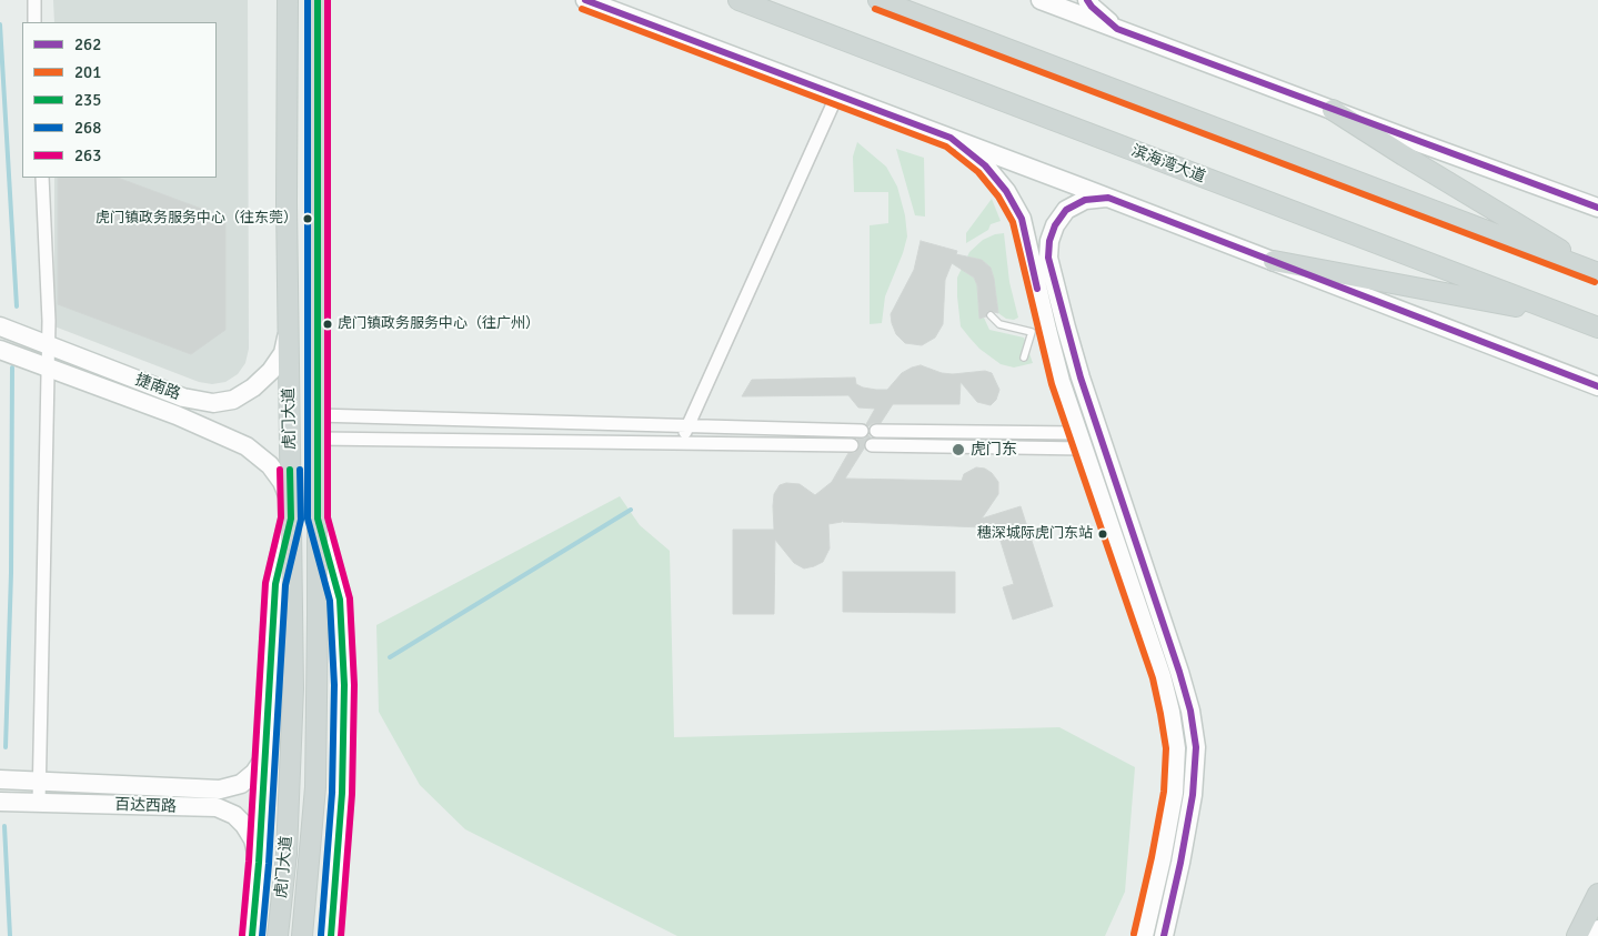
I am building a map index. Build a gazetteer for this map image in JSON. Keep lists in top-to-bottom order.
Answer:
{
  "streets": {
    "main road": [
      "滨海湾大道",
      "捷南路",
      "虎门大道",
      "百达西路"
    ]
  },
  "crossings": [
    ["捷南路", "虎门大道"]
  ],
  "places": [
    "虎门镇政务服务中心（往东莞）",
    "虎门镇政务服务中心（往广州）",
    "虎门东",
    "穗深城际虎门东站"
  ],
  "lines": [
    "transit line 262",
    "transit line 235",
    "transit line 268",
    "transit line 263",
    "transit line 201"
  ],
  "legend": [
    "262",
    "201",
    "235",
    "268",
    "263"
  ]
}
